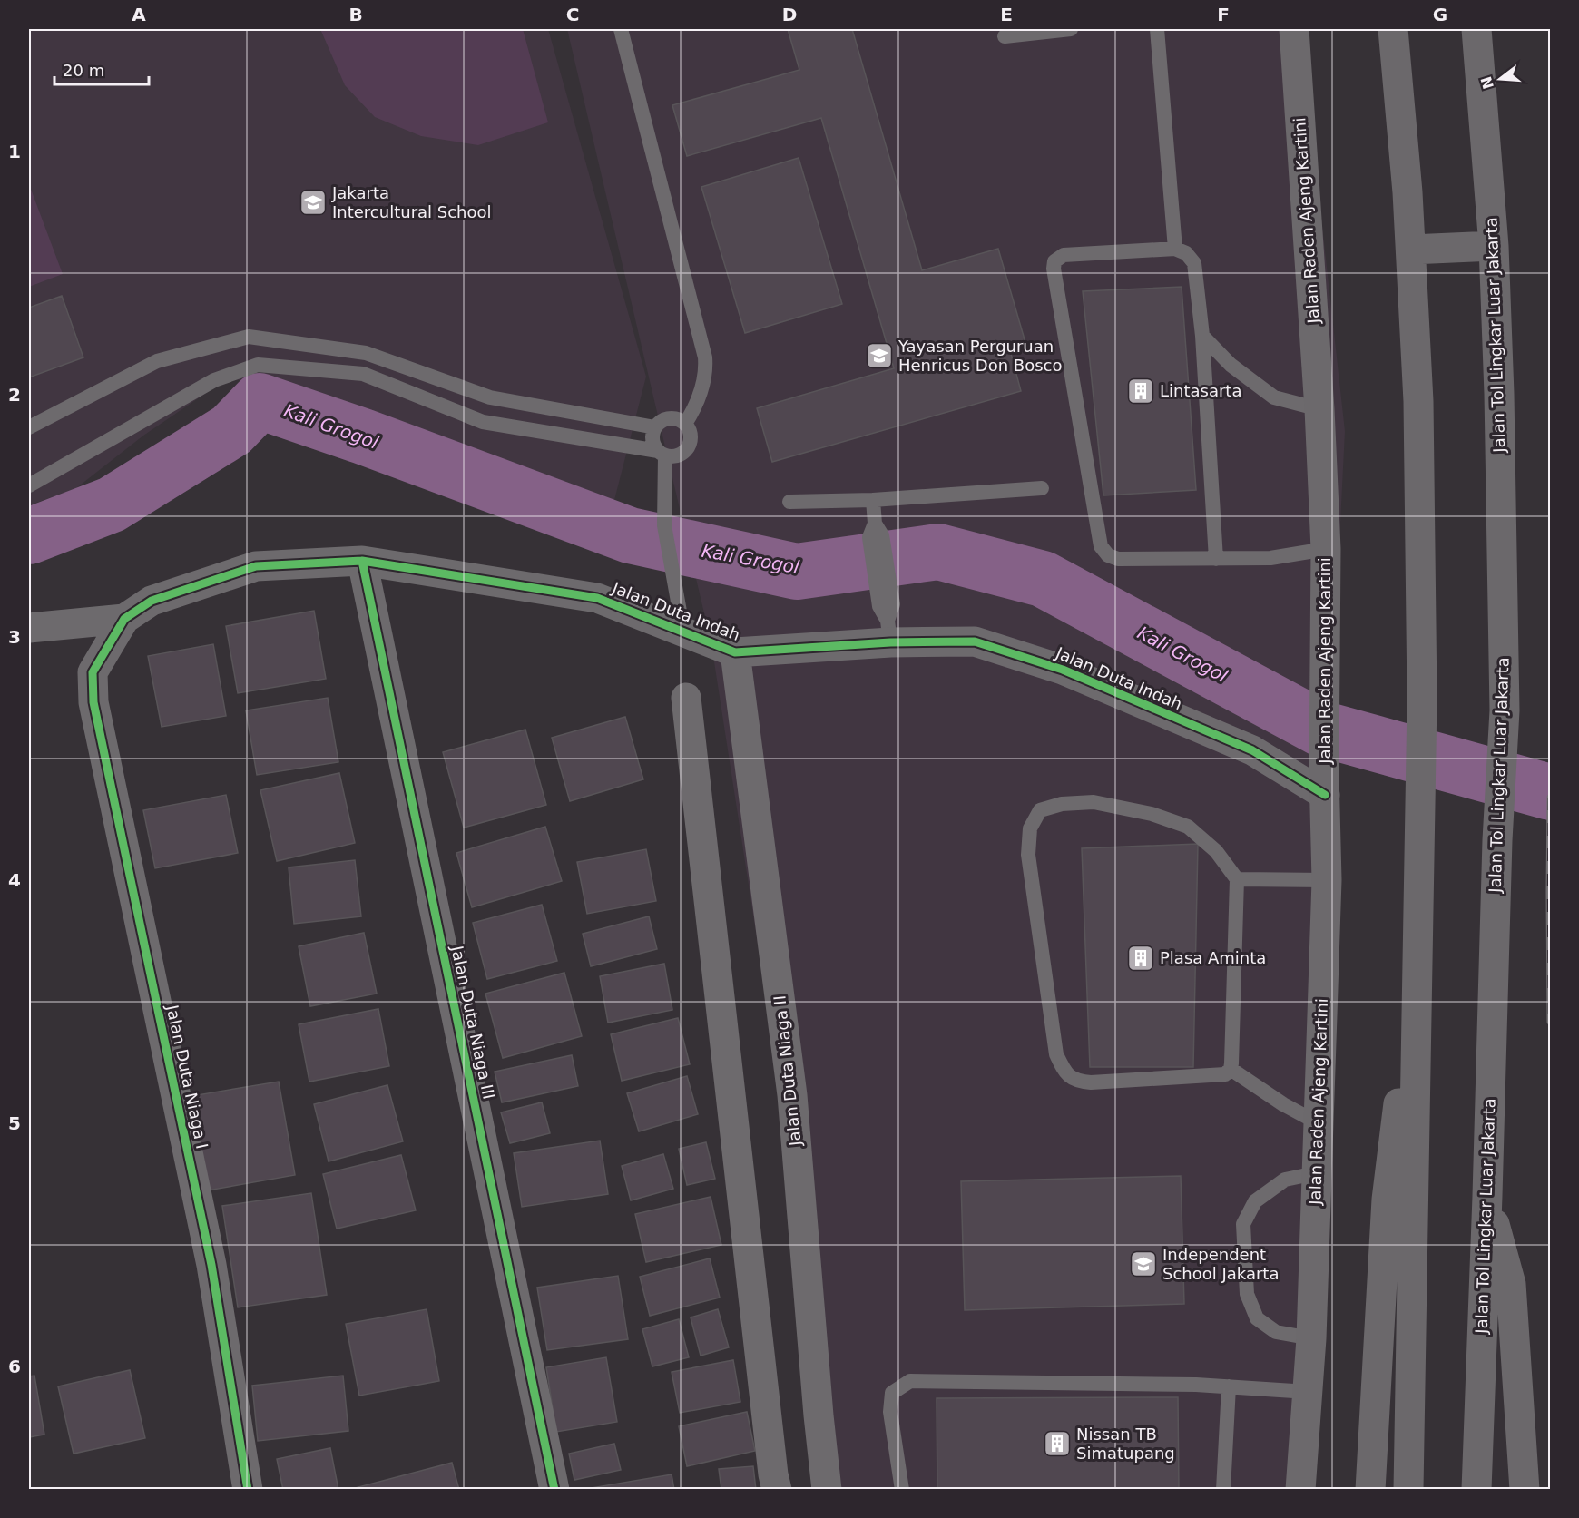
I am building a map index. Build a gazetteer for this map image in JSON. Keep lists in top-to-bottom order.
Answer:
{
  "streets": {
    "highway": ["Jalan Raden Ajeng Kartini", "Jalan Tol Lingkar Luar Jakarta"],
    "street": [
      "Jalan Duta Indah",
      "Jalan Duta Niaga III",
      "Jalan Duta Niaga II",
      "Jalan Duta Niaga I"
    ]
  },
  "crossings": [
    ["Jalan Raden Ajeng Kartini", "Jalan Duta Indah"],
    ["Jalan Duta Indah", "Jalan Duta Niaga III"],
    ["Jalan Duta Indah", "Jalan Duta Niaga II"],
    ["Jalan Duta Indah", "Jalan Duta Niaga I"]
  ],
  "water": ["Kali Grogol"],
  "places": {
    "school or university": ["Jakarta Intercultural School", "Yayasan Perguruan Henricus Don Bosco", "Independent School Jakarta"],
    "building": ["Lintasarta", "Plasa Aminta", "Nissan TB Simatupang"]
  },
  "scale_bar": "20 m",
  "north": "left",
  "grid": {
    "columns": [
      "A",
      "B",
      "C",
      "D",
      "E",
      "F",
      "G"
    ],
    "rows": [
      "1",
      "2",
      "3",
      "4",
      "5",
      "6"
    ]
  }
}
